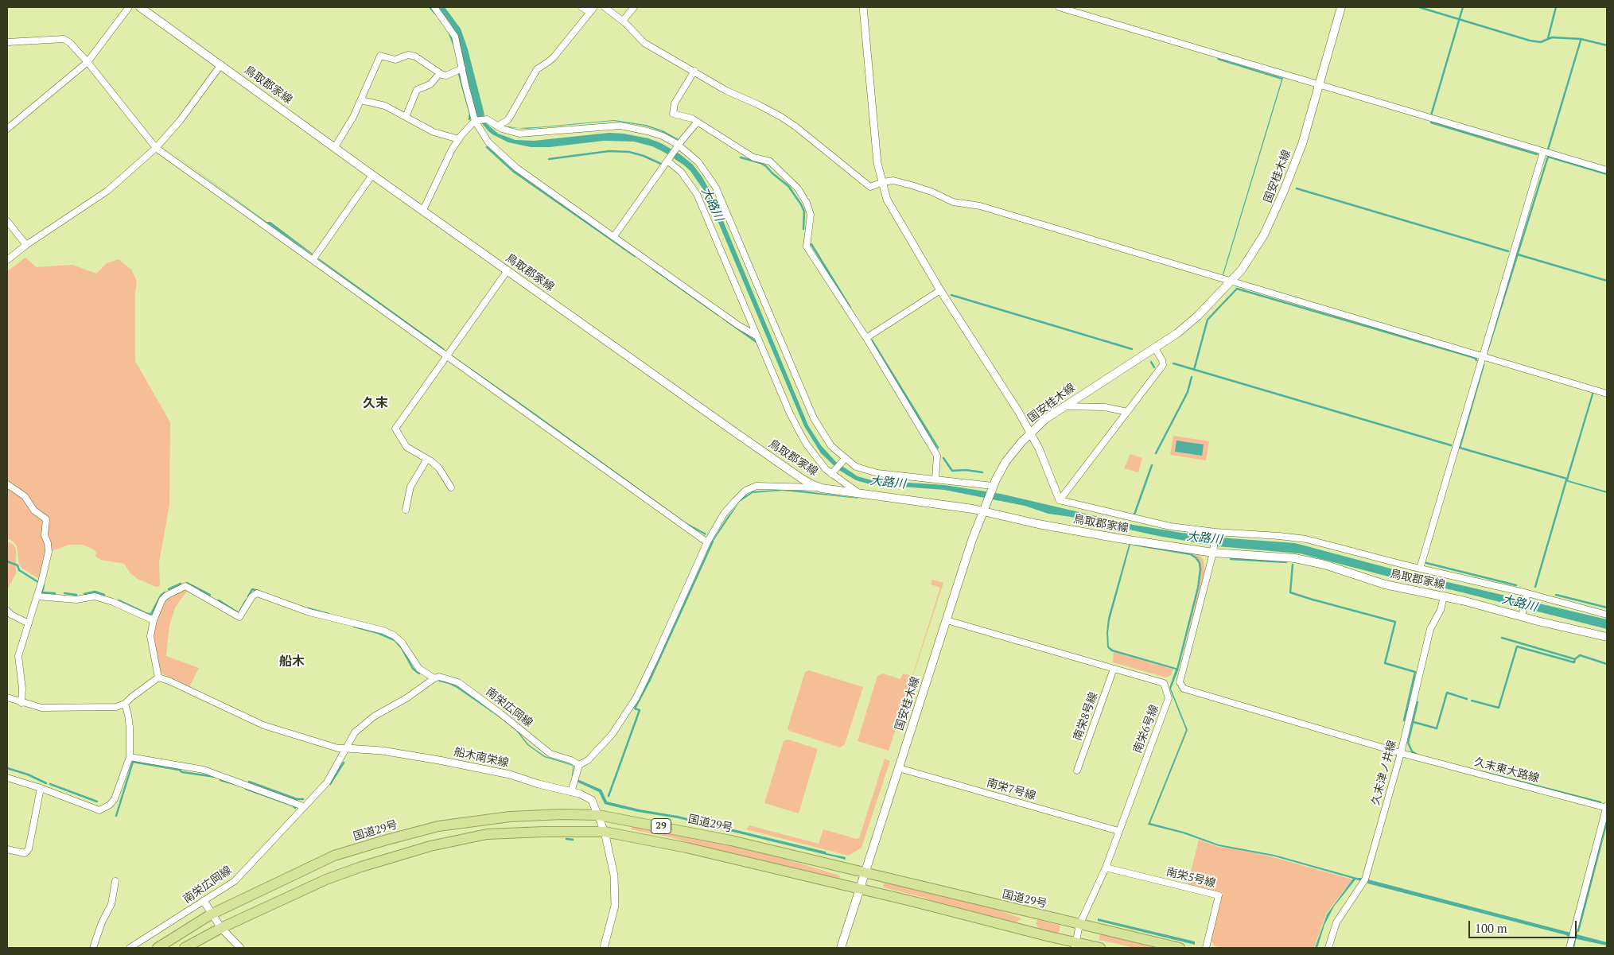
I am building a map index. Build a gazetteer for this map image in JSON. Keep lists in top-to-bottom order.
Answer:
{
  "streets": {
    "highway": ["国道29号", "29"],
    "main road": ["鳥取郡家線", "国安桂木線"],
    "street": [
      "南栄広岡線",
      "南栄8号線",
      "南栄6号線",
      "船木南栄線",
      "久末東大路線",
      "久末津ノ井線",
      "南栄7号線",
      "南栄5号線"
    ]
  },
  "crossings": [
    ["鳥取郡家線", "国安桂木線"],
    ["鳥取郡家線", "久末東大路線"],
    ["鳥取郡家線", "久末津ノ井線"],
    ["国安桂木線", "南栄6号線"],
    ["国安桂木線", "南栄7号線"],
    ["国安桂木線", "国道29号"],
    ["国安桂木線", "29"],
    ["南栄広岡線", "船木南栄線"],
    ["南栄8号線", "南栄6号線"],
    ["南栄6号線", "南栄7号線"],
    ["南栄6号線", "国道29号"],
    ["南栄6号線", "29"],
    ["南栄6号線", "南栄5号線"],
    ["船木南栄線", "国道29号"],
    ["船木南栄線", "29"],
    ["久末東大路線", "久末津ノ井線"]
  ],
  "districts": ["久末", "船木"],
  "water": ["大路川"],
  "scale_bar": "100 m"
}
